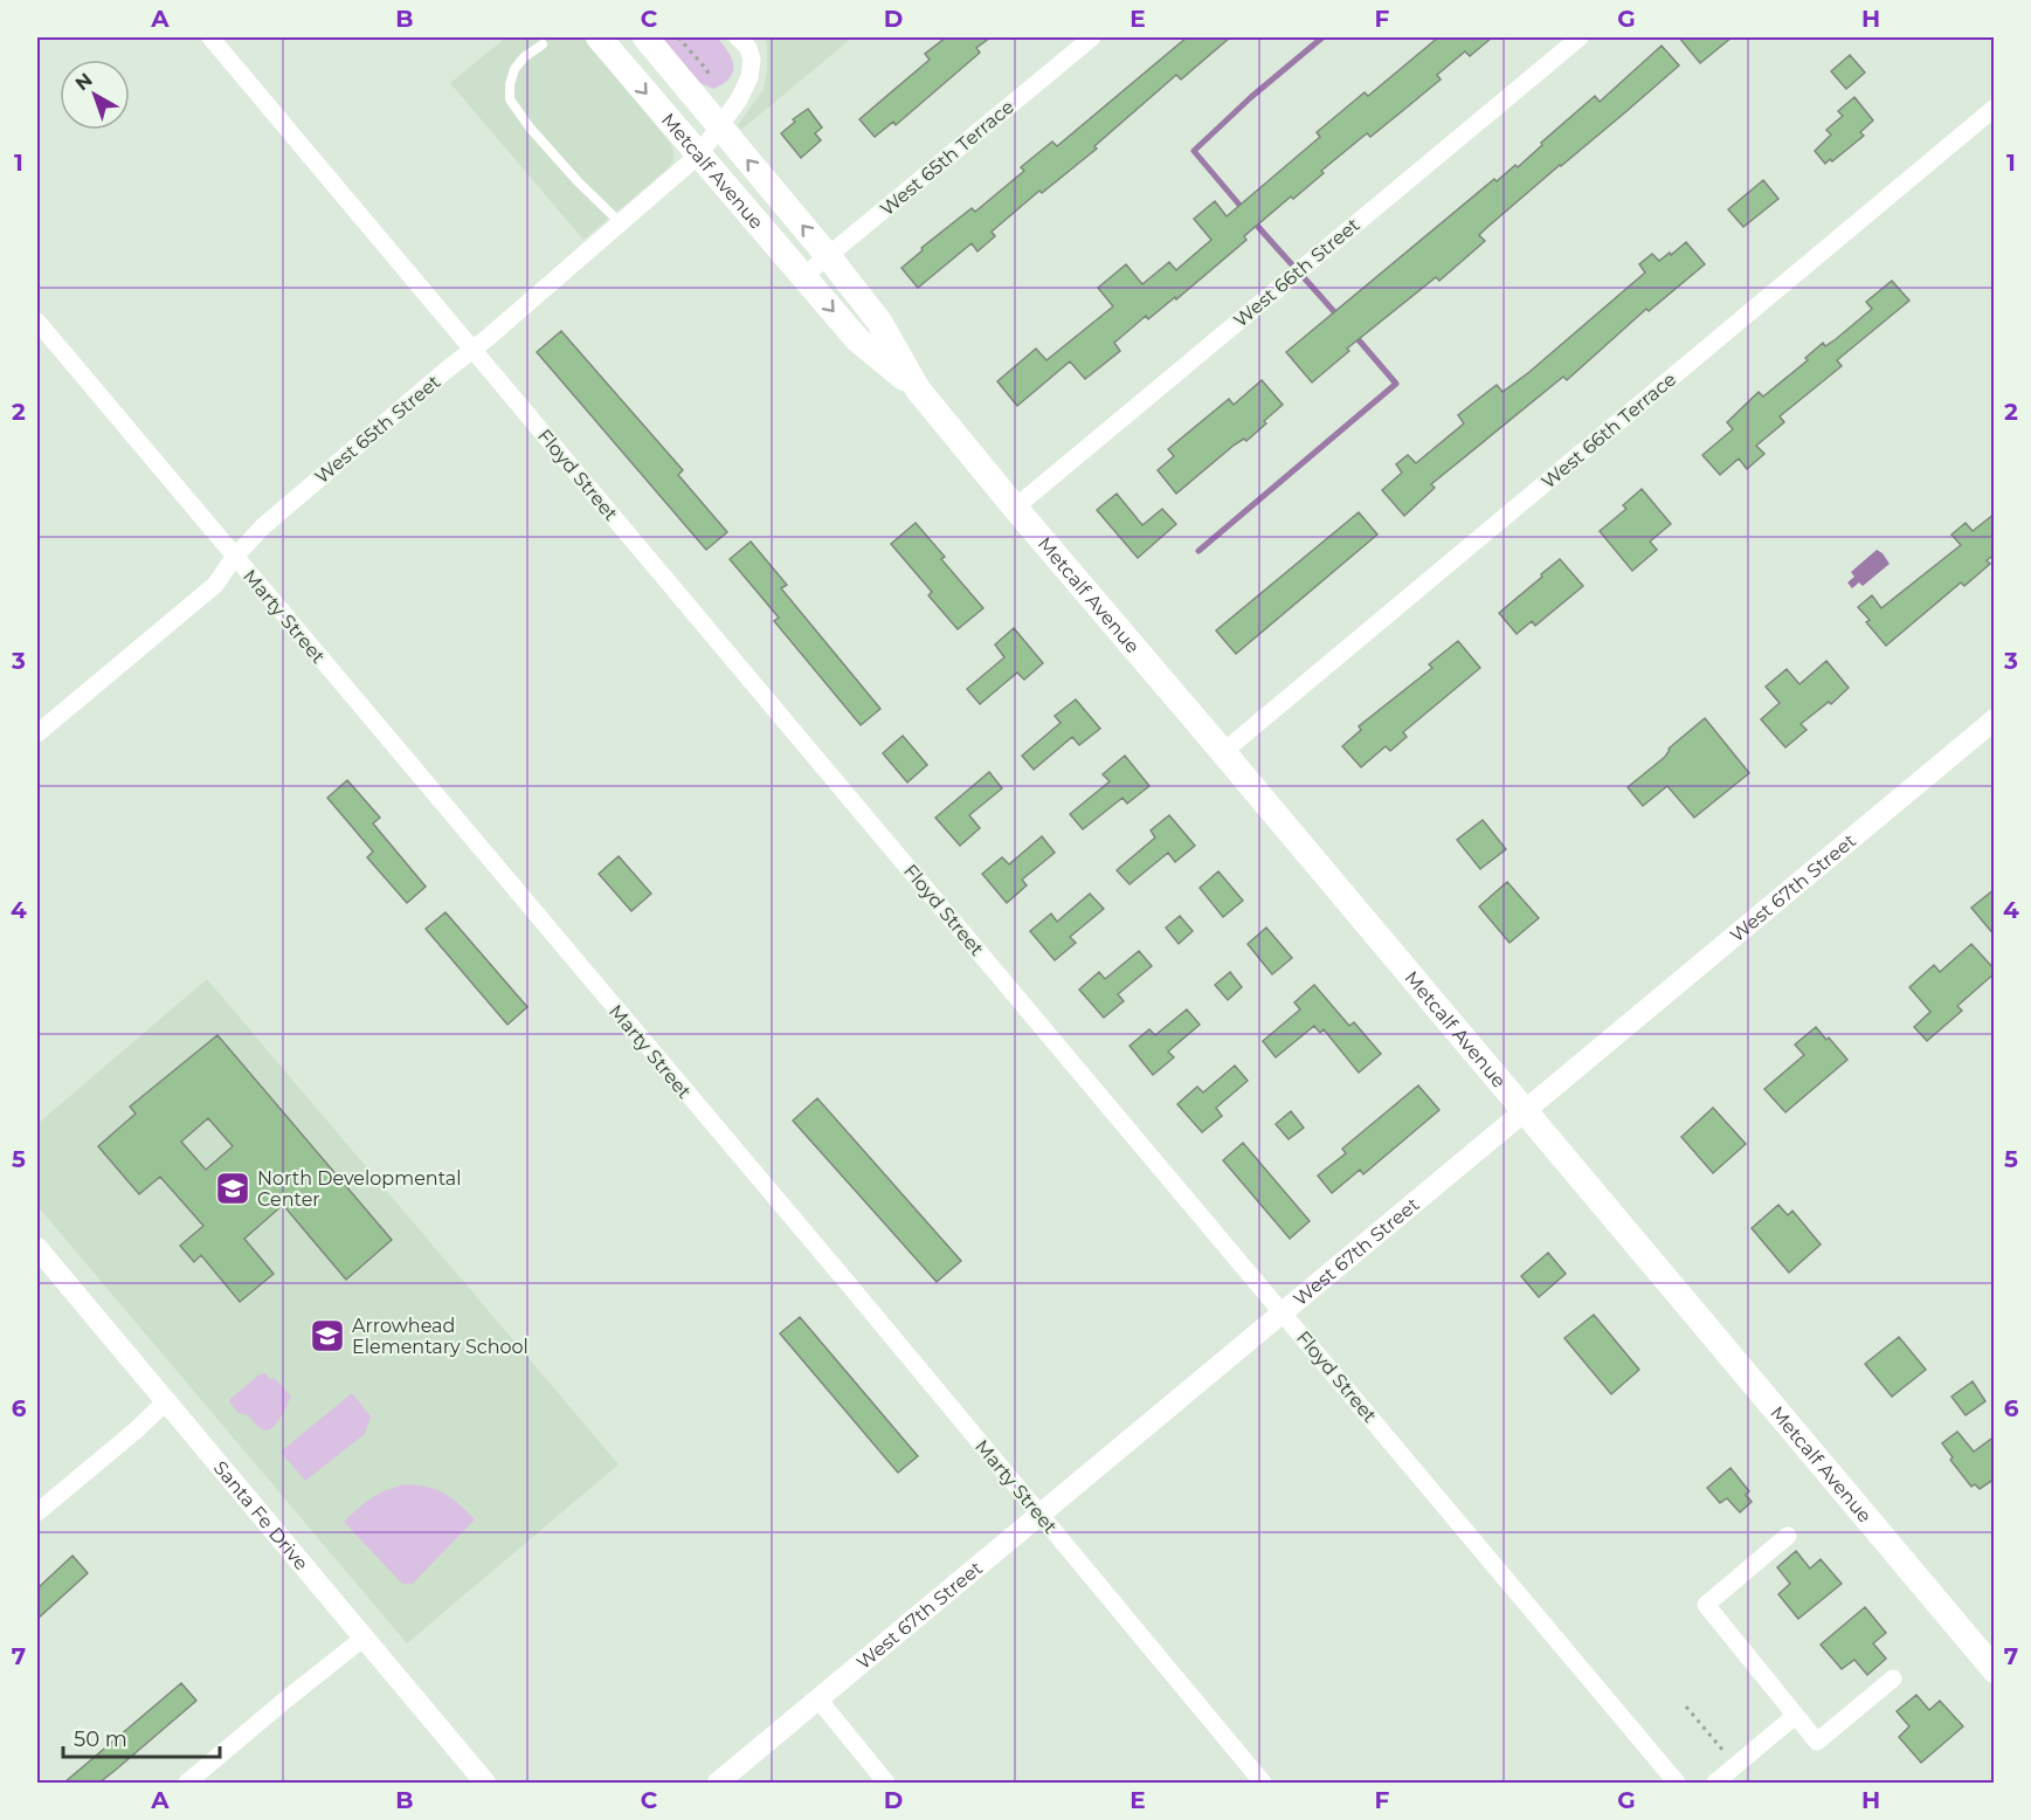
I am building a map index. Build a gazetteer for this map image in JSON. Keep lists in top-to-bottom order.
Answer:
{
  "streets": {
    "main road": ["Metcalf Avenue"],
    "street": [
      "West 65th Terrace",
      "West 66th Street",
      "West 65th Street",
      "West 66th Terrace",
      "Floyd Street",
      "Marty Street",
      "West 67th Street",
      "Santa Fe Drive"
    ]
  },
  "crossings": [
    ["West 65th Terrace", "Metcalf Avenue"],
    ["Metcalf Avenue", "West 66th Street"],
    ["Metcalf Avenue", "West 65th Street"],
    ["Metcalf Avenue", "West 66th Terrace"],
    ["Metcalf Avenue", "West 67th Street"],
    ["West 65th Street", "Floyd Street"],
    ["West 65th Street", "Marty Street"],
    ["Floyd Street", "West 67th Street"],
    ["Marty Street", "West 67th Street"]
  ],
  "places": {
    "school or university": ["North Developmental Center", "Arrowhead Elementary School"]
  },
  "scale_bar": "50 m",
  "north": "top left",
  "grid": {
    "columns": [
      "A",
      "B",
      "C",
      "D",
      "E",
      "F",
      "G",
      "H"
    ],
    "rows": [
      "1",
      "2",
      "3",
      "4",
      "5",
      "6",
      "7"
    ]
  }
}
